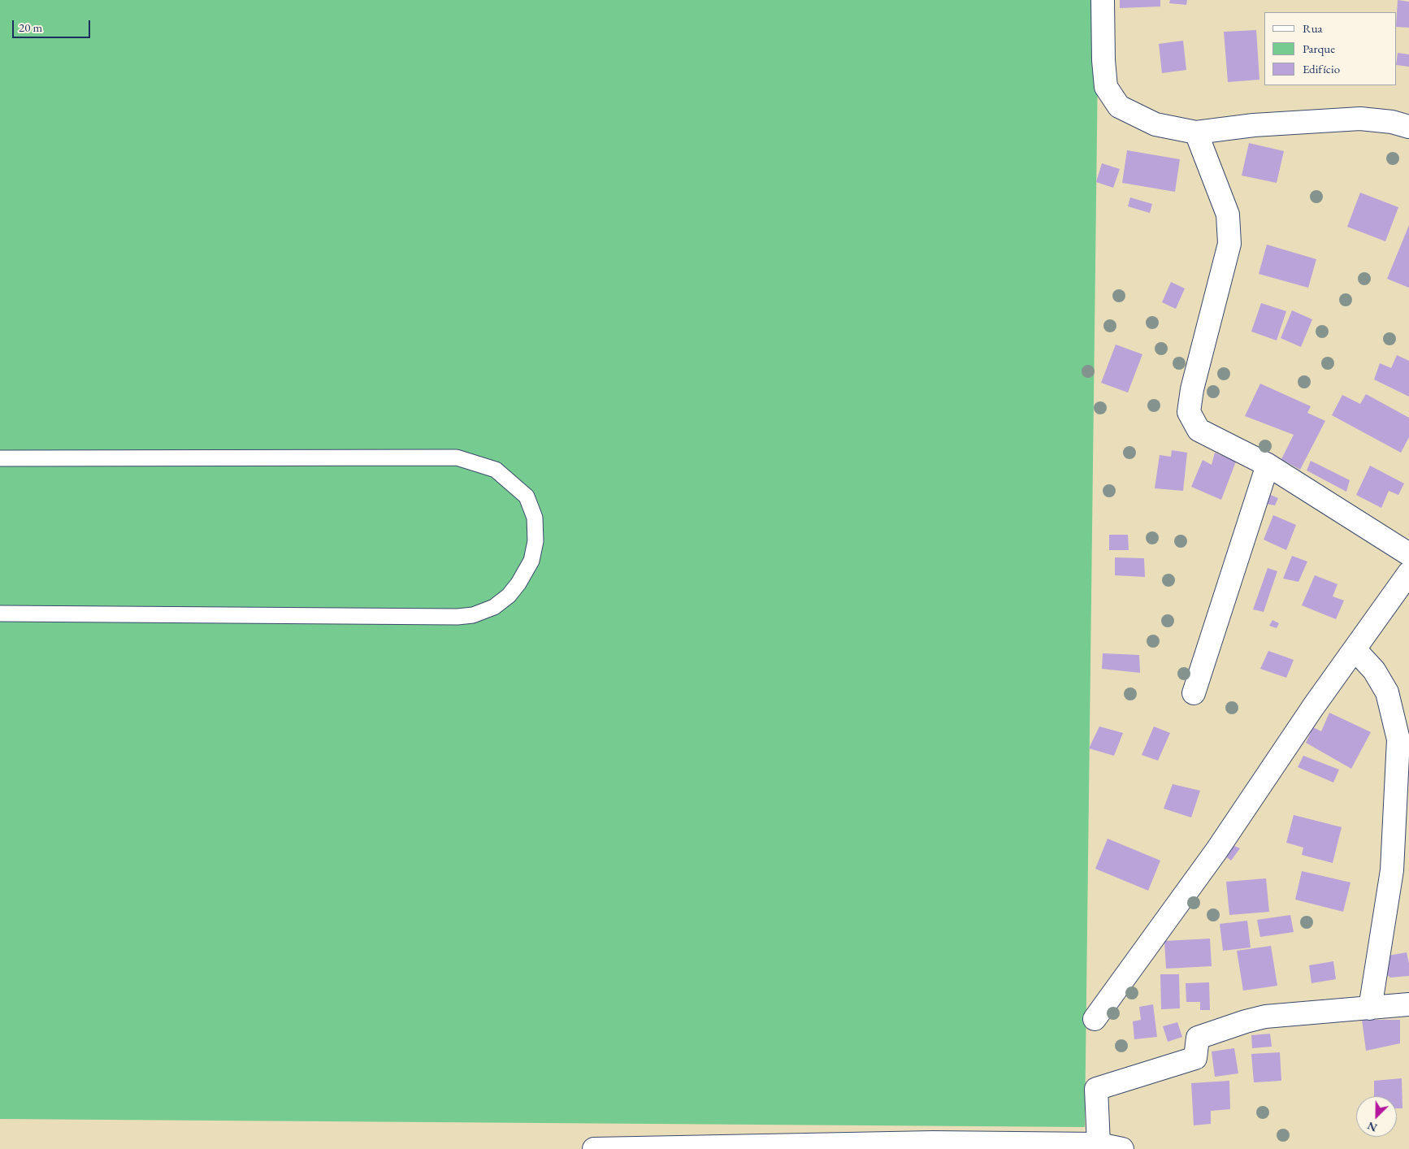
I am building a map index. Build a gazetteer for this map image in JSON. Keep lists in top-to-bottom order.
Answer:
{
  "legend": ["Rua", "Parque", "Edifício"],
  "scale_bar": "20 m",
  "north": "bottom left"
}
